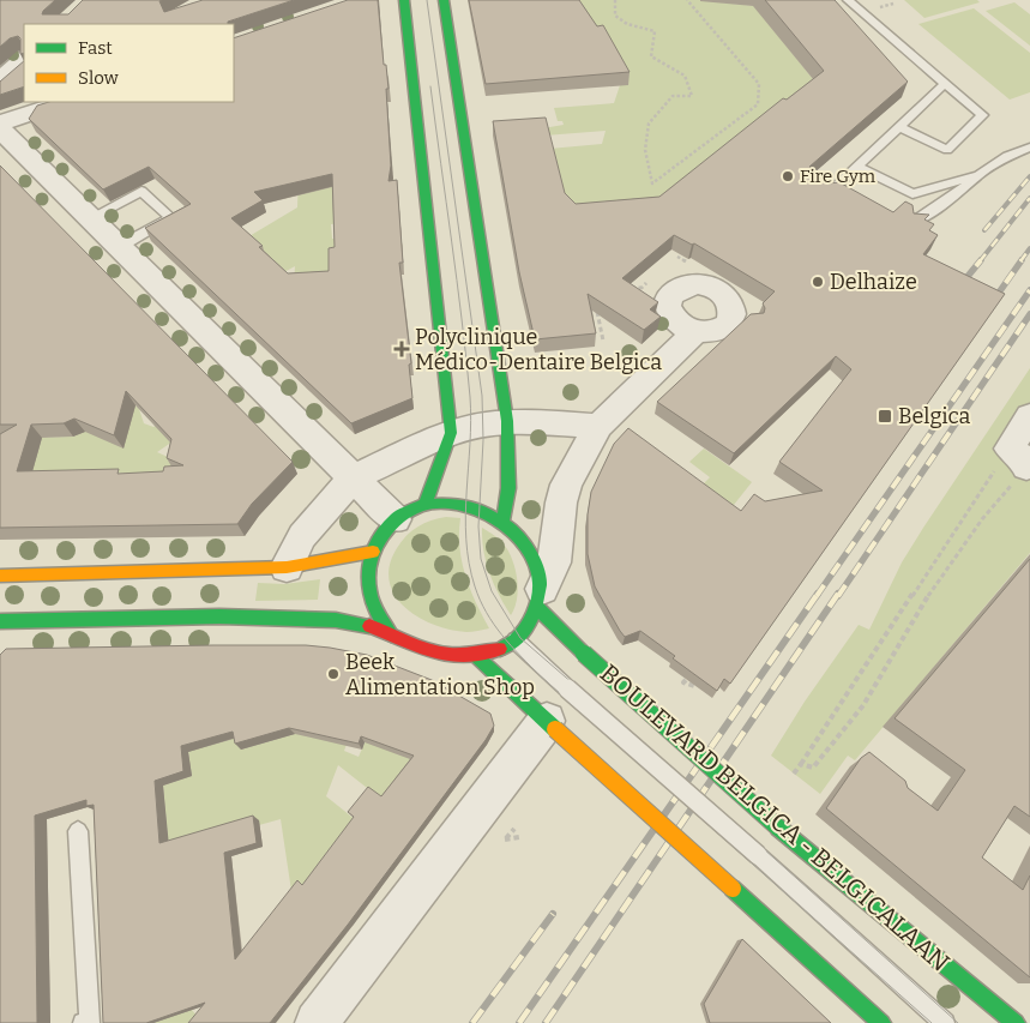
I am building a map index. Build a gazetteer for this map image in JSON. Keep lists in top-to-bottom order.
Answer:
{
  "streets": {
    "street": ["BOULEVARD BELGICA - BELGICALAAN"]
  },
  "places": {
    "other": ["Fire Gym", "Delhaize", "Beek Alimentation Shop"],
    "health": ["Polyclinique Médico-Dentaire Belgica"],
    "transit": ["Belgica"]
  },
  "legend": ["Fast", "Slow"]
}
